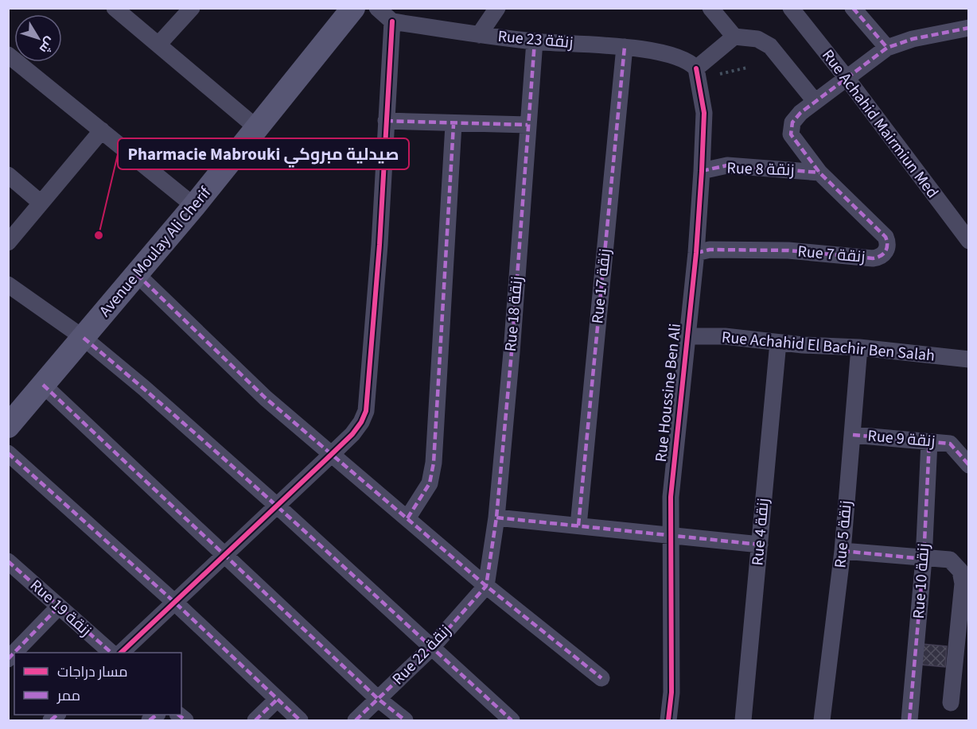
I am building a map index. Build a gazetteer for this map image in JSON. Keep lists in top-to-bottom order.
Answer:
{
  "streets": {
    "street": [
      "Rue 23 زنقة",
      "Rue Achahid Mairmiun Med",
      "Rue 8 زنقة",
      "Avenue Moulay Ali Cherif",
      "Rue 7 زنقة",
      "Rue 17 زنقة",
      "Rue 18 زنقة",
      "Rue Achahid El Bachir Ben Salah",
      "Rue Houssine Ben Ali",
      "Rue 9 زنقة",
      "Rue 4 زنقة",
      "Rue 5 زنقة",
      "Rue 10 زنقة",
      "Rue 19 زنقة",
      "Rue 22 زنقة"
    ]
  },
  "crossings": [
    ["Rue 23 زنقة", "Rue 17 زنقة"],
    ["Rue 23 زنقة", "Rue 18 زنقة"],
    ["Rue 23 زنقة", "Rue Houssine Ben Ali"],
    ["Rue 8 زنقة", "Rue 7 زنقة"],
    ["Rue 8 زنقة", "Rue Houssine Ben Ali"],
    ["Rue 7 زنقة", "Rue Houssine Ben Ali"],
    ["Rue 18 زنقة", "Rue 22 زنقة"],
    ["Rue Achahid El Bachir Ben Salah", "Rue Houssine Ben Ali"],
    ["Rue Achahid El Bachir Ben Salah", "Rue 4 زنقة"],
    ["Rue Achahid El Bachir Ben Salah", "Rue 5 زنقة"],
    ["Rue 9 زنقة", "Rue 5 زنقة"],
    ["Rue 9 زنقة", "Rue 10 زنقة"]
  ],
  "places": ["Pharmacie Mabrouki صيدلية مبروكي"],
  "legend": ["مسار دراجات", "ممر"],
  "north": "bottom right"
}
